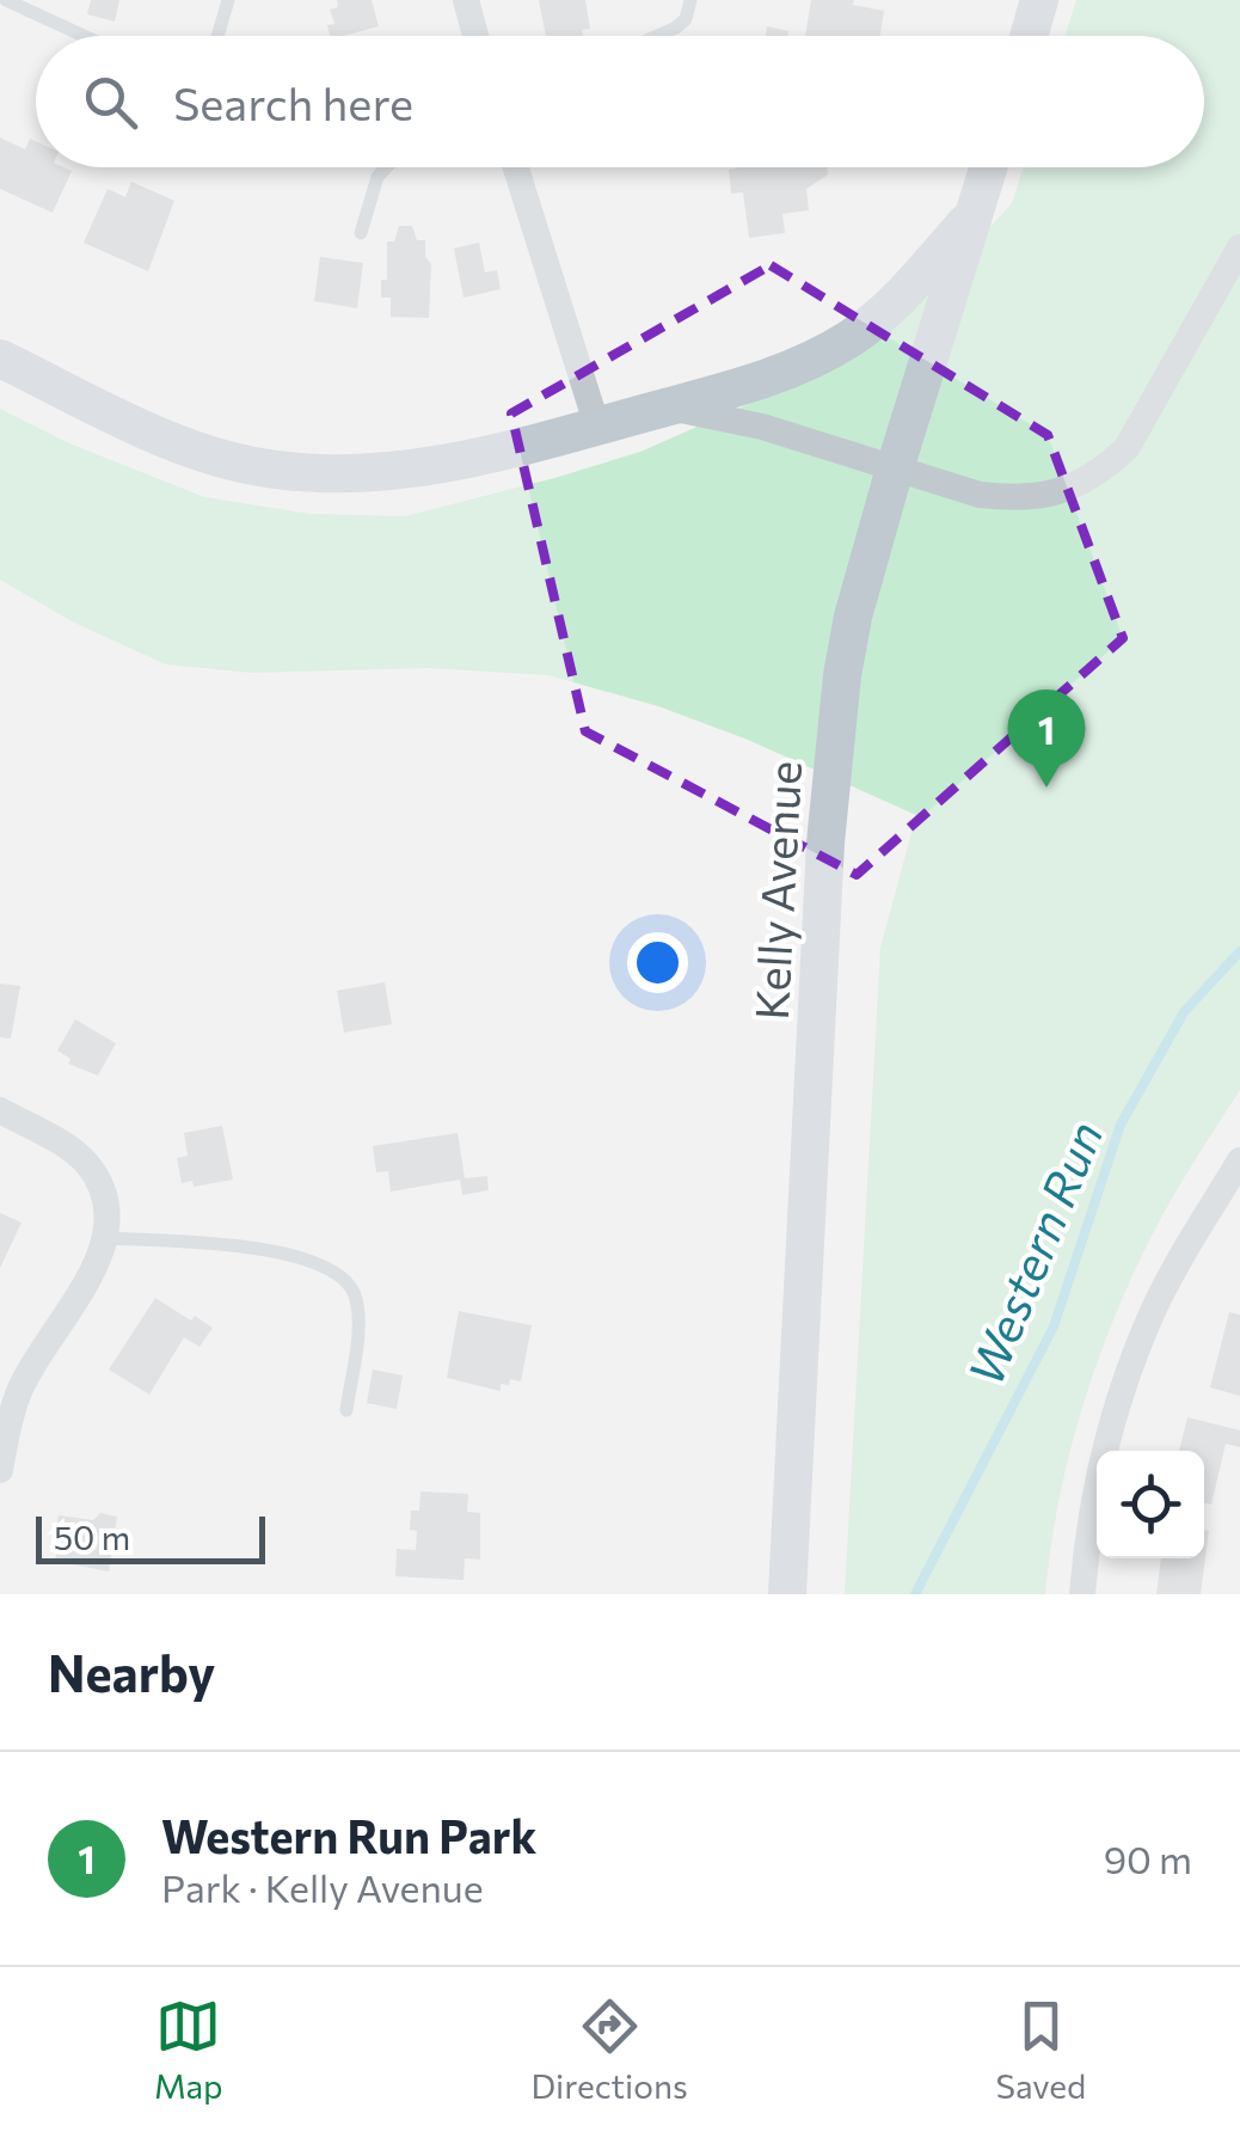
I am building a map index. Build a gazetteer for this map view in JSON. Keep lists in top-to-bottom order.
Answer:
{
  "streets": {
    "main road": ["Kelly Avenue"]
  },
  "water": ["Western Run"],
  "scale_bar": "50 m",
  "page": {
    "search": "Search here",
    "pins": "1",
    "scale": "50 m",
    "heading": "Nearby",
    "list": [
      {
        "mark": "1",
        "name": "Western Run Park",
        "note": "Park · Kelly Avenue",
        "value": "90 m"
      }
    ],
    "nav": ["Map", "Directions", "Saved"]
  }
}
